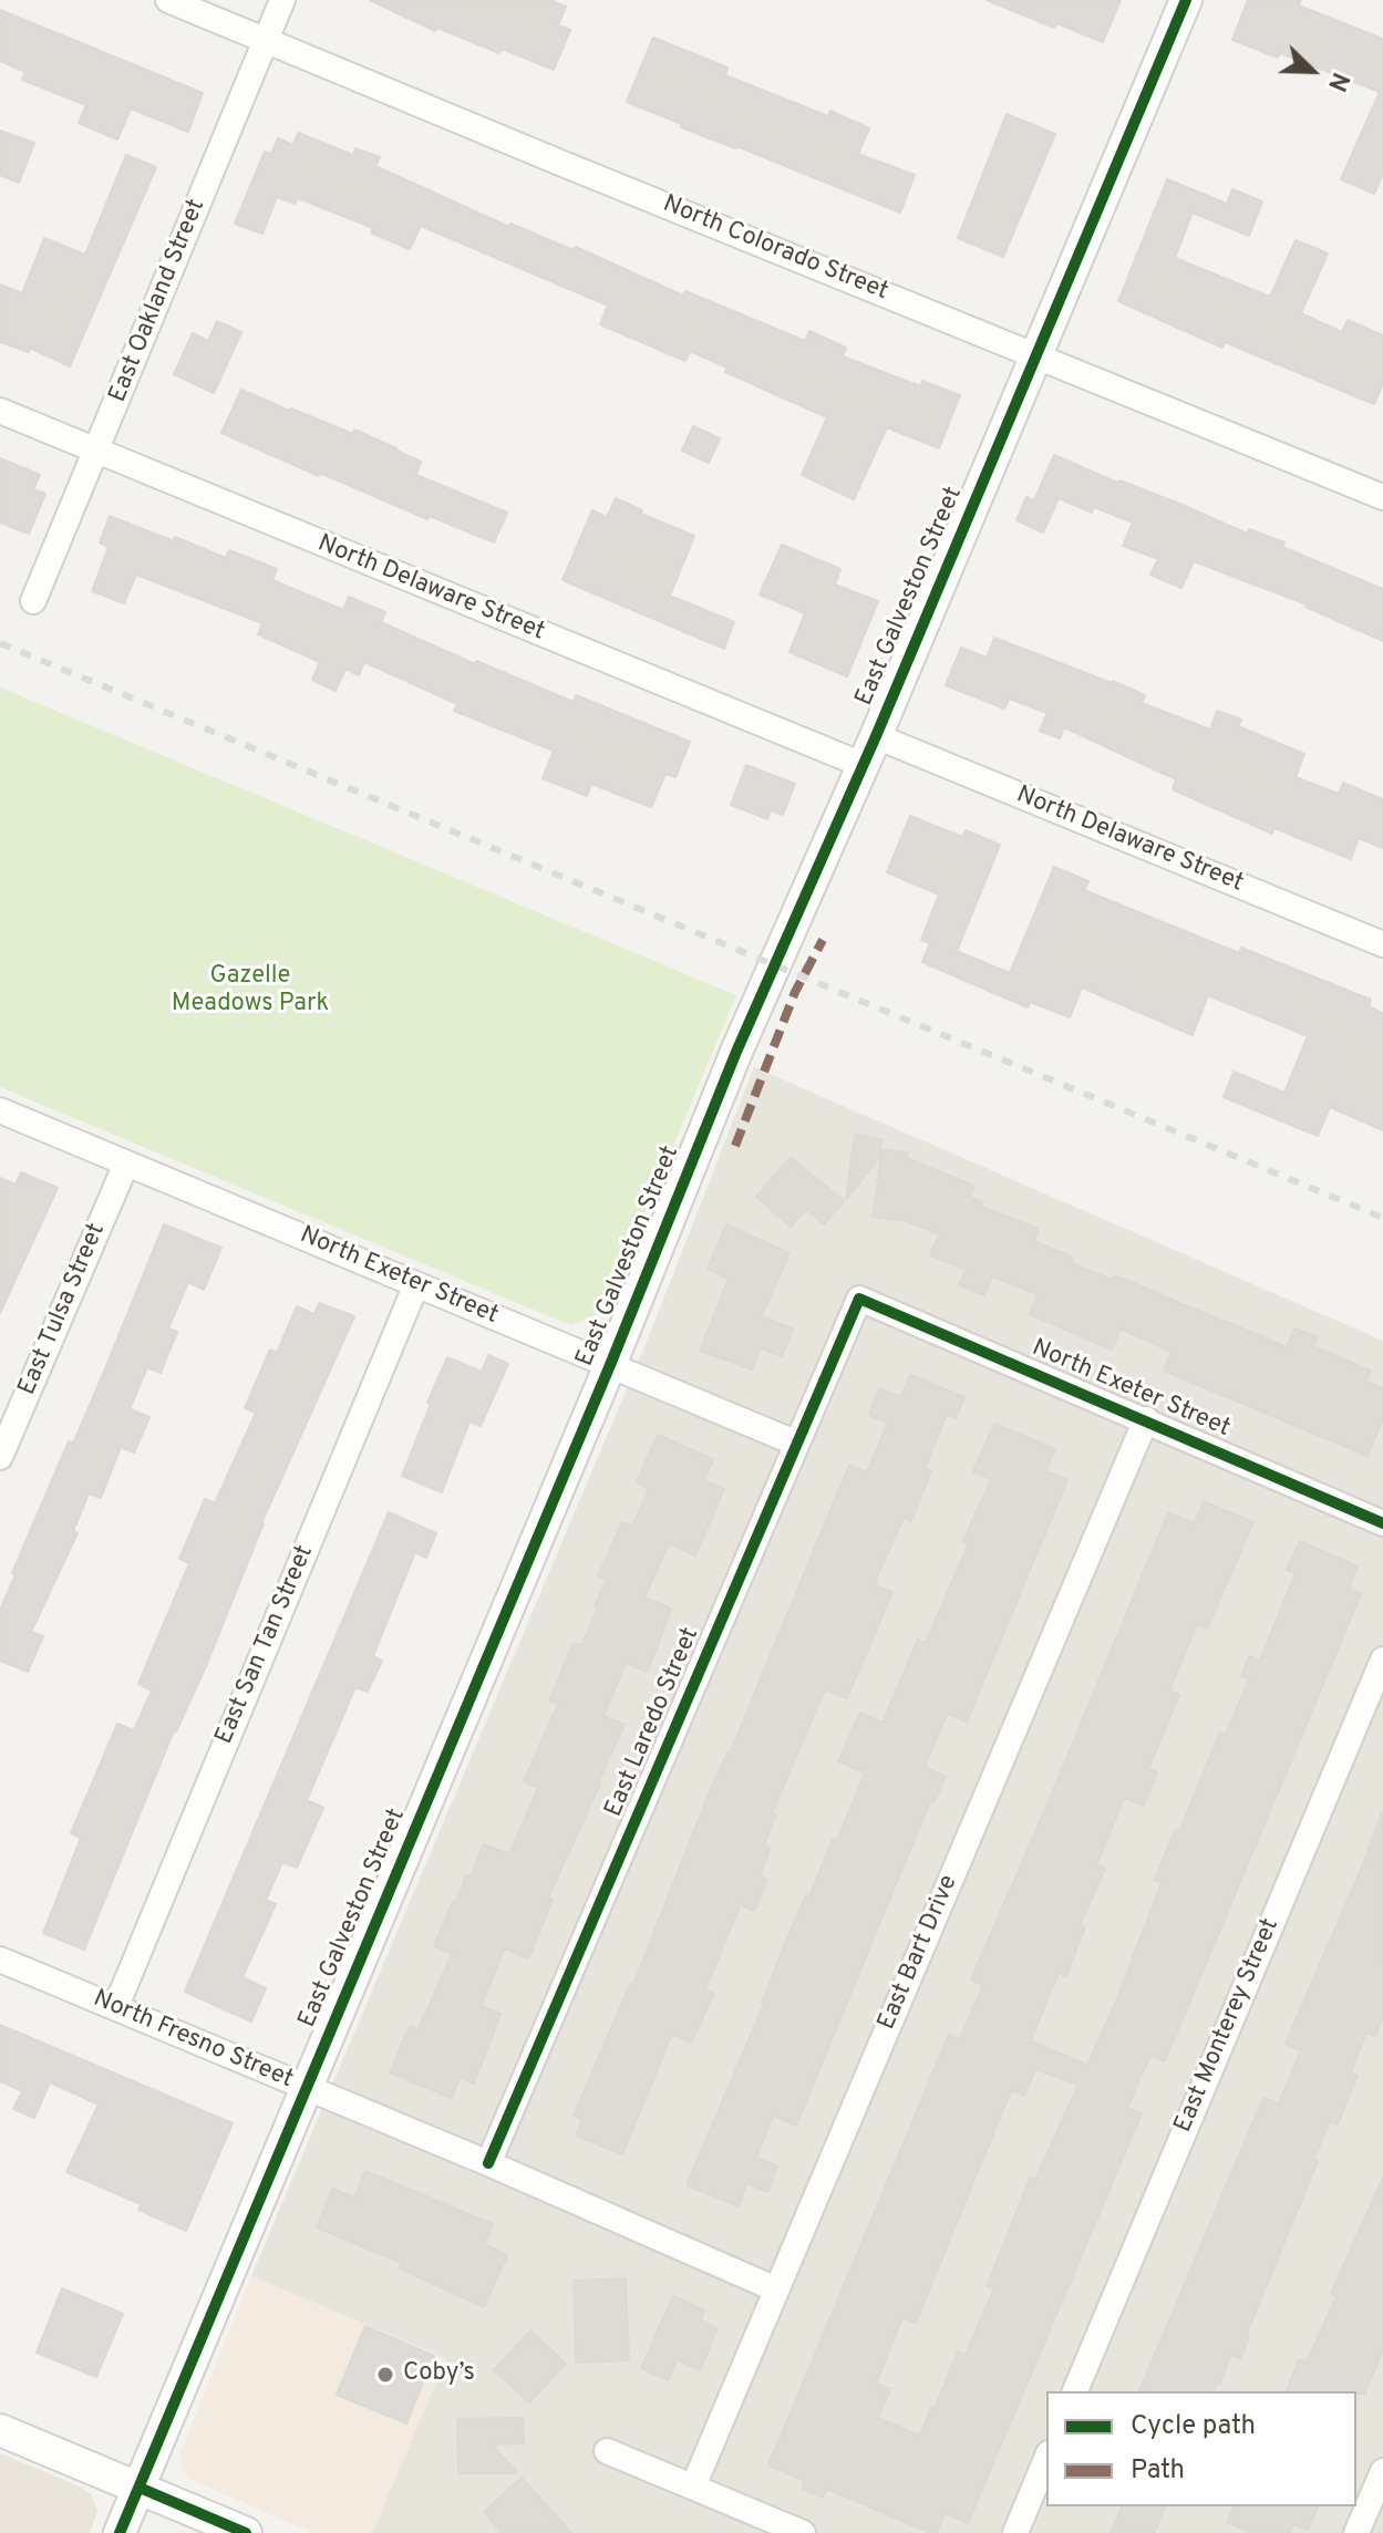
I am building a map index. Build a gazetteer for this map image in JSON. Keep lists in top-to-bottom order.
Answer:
{
  "streets": {
    "street": [
      "North Colorado Street",
      "East Oakland Street",
      "North Delaware Street",
      "East Galveston Street",
      "North Exeter Street",
      "East Tulsa Street",
      "East San Tan Street",
      "East Laredo Street",
      "East Bart Drive",
      "East Monterey Street",
      "North Fresno Street"
    ]
  },
  "crossings": [
    ["North Colorado Street", "East Oakland Street"],
    ["North Colorado Street", "East Galveston Street"],
    ["East Oakland Street", "North Delaware Street"],
    ["North Delaware Street", "East Galveston Street"],
    ["East Galveston Street", "North Exeter Street"],
    ["East Galveston Street", "North Fresno Street"],
    ["North Exeter Street", "East Tulsa Street"],
    ["North Exeter Street", "East San Tan Street"],
    ["North Exeter Street", "East Laredo Street"],
    ["North Exeter Street", "East Bart Drive"],
    ["East San Tan Street", "North Fresno Street"],
    ["East Laredo Street", "North Fresno Street"],
    ["East Bart Drive", "North Fresno Street"]
  ],
  "parks": ["Gazelle Meadows Park"],
  "places": ["Coby’s"],
  "legend": ["Cycle path", "Path"],
  "north": "bottom right"
}
